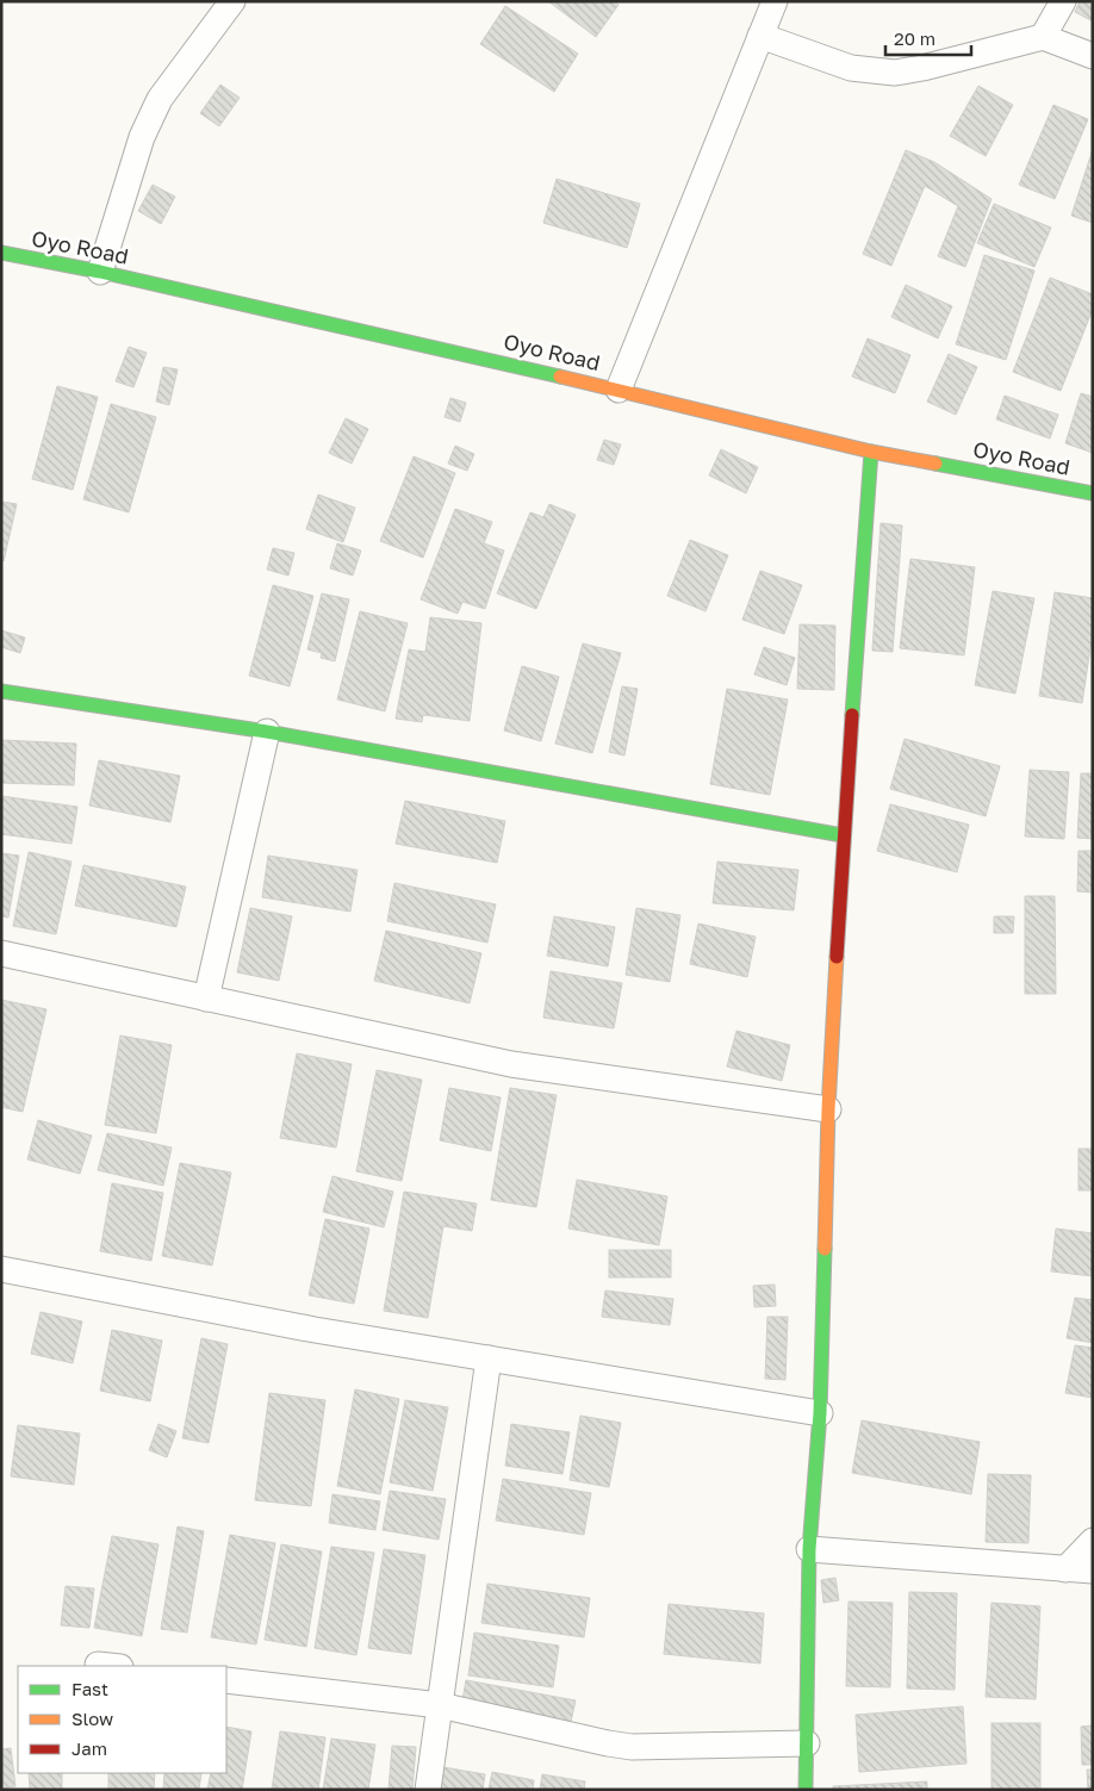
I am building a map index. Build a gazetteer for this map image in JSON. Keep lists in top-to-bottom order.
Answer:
{
  "streets": {
    "street": ["Oyo Road"]
  },
  "legend": ["Fast", "Slow", "Jam"],
  "scale_bar": "20 m"
}
